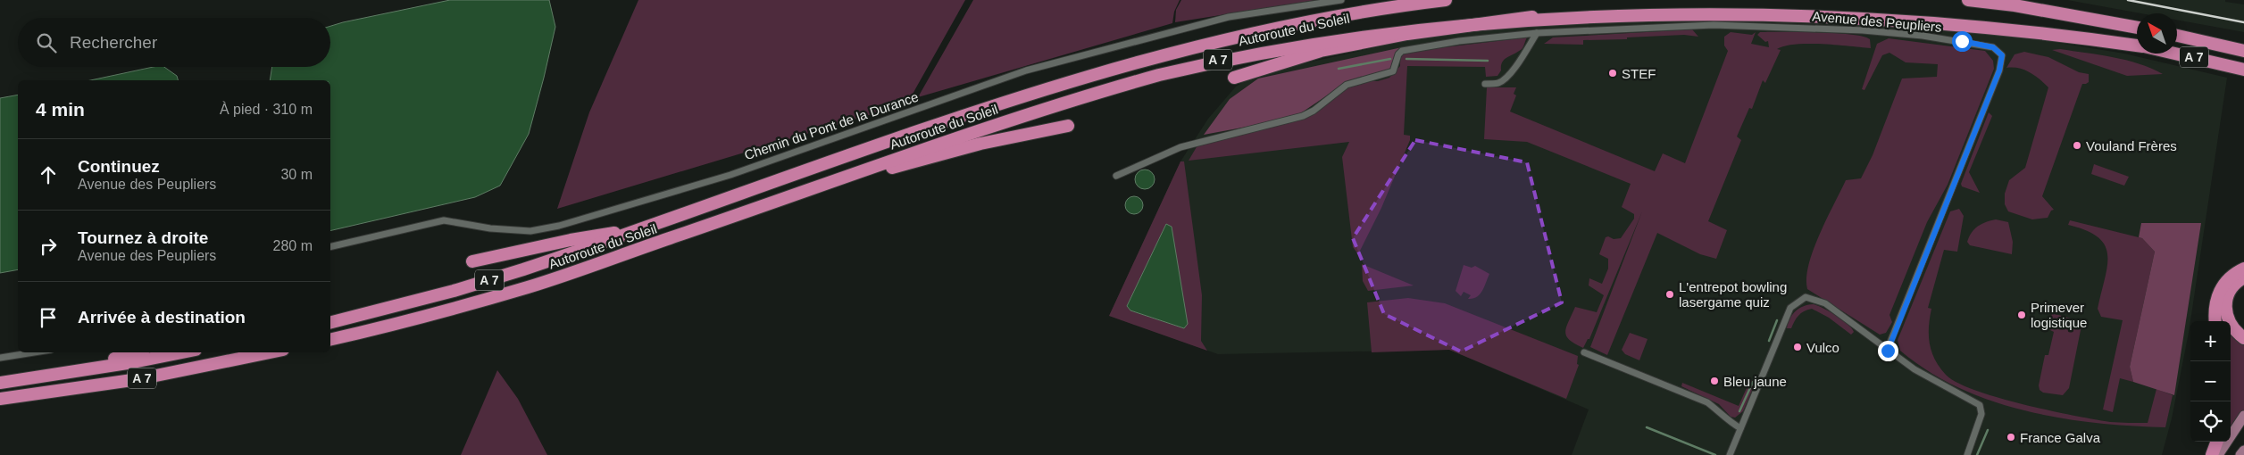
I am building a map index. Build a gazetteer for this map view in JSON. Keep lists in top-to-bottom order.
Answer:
{
  "streets": {
    "highway": ["Autoroute du Soleil", "A 7"],
    "street": ["Avenue des Peupliers", "Chemin du Pont de la Durance"]
  },
  "places": [
    "STEF",
    "Vouland Frères",
    "L'entrepot bowling lasergame quiz",
    "Primever logistique",
    "Vulco",
    "Bleu jaune",
    "France Galva"
  ],
  "north": "top left",
  "page": {
    "search": "Rechercher",
    "heading": ["4 min", "À pied · 310 m"],
    "list": [
      ["Continuez", "Avenue des Peupliers", "30 m"],
      ["Tournez à droite", "Avenue des Peupliers", "280 m"],
      "Arrivée à destination"
    ],
    "map_buttons": ["+", "−"]
  }
}
